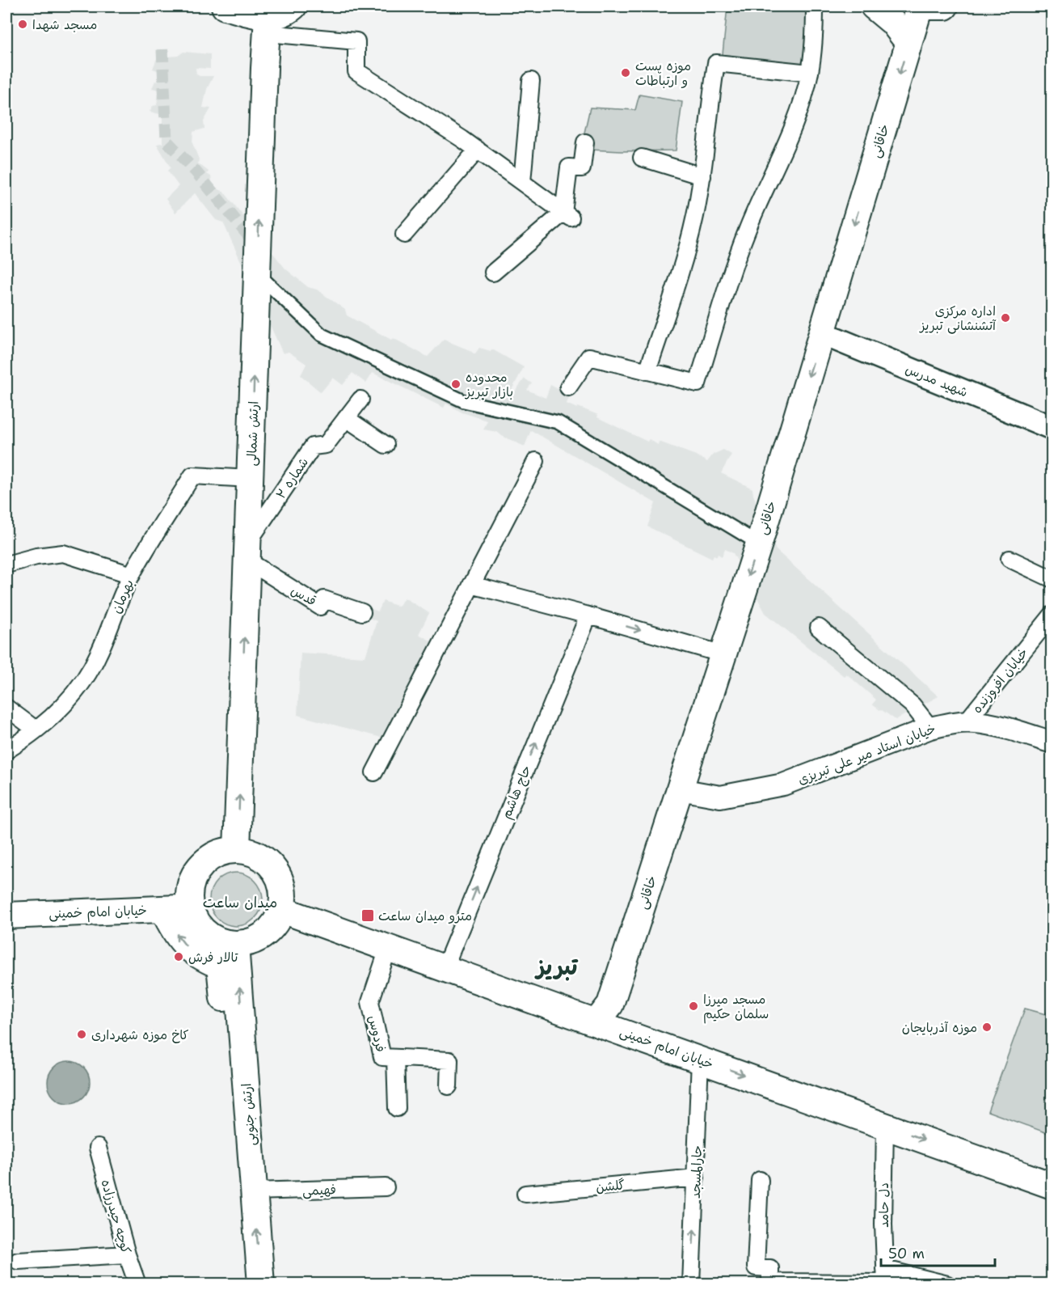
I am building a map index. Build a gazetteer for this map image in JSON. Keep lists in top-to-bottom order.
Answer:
{
  "streets": {
    "main road": [
      "خاقانی",
      "شهید مدرس",
      "ارتش شمالی",
      "خیابان امام خمینی",
      "ارتش جنوبی"
    ],
    "street": [
      "شماره ۲",
      "قدس",
      "بهرمان",
      "خیابان افروزنده",
      "خیابان استاد میر علی تبریزی",
      "حاج هاشم",
      "فردوس",
      "جارالمسجد",
      "گلشن",
      "فهیمی",
      "دل حامد",
      "کوچه حیدرزاده"
    ]
  },
  "crossings": [
    ["خاقانی", "شهید مدرس"],
    ["خاقانی", "خیابان استاد میر علی تبریزی"],
    ["خاقانی", "خیابان امام خمینی"],
    ["ارتش شمالی", "شماره ۲"],
    ["ارتش شمالی", "قدس"],
    ["ارتش شمالی", "بهرمان"],
    ["ارتش شمالی", "خیابان امام خمینی"],
    ["ارتش شمالی", "ارتش جنوبی"],
    ["شماره ۲", "قدس"],
    ["خیابان افروزنده", "خیابان استاد میر علی تبریزی"],
    ["حاج هاشم", "خیابان امام خمینی"],
    ["خیابان امام خمینی", "فردوس"],
    ["خیابان امام خمینی", "ارتش جنوبی"],
    ["خیابان امام خمینی", "جارالمسجد"],
    ["خیابان امام خمینی", "دل حامد"],
    ["ارتش جنوبی", "فهیمی"],
    ["جارالمسجد", "گلشن"]
  ],
  "one_way": [
    "خاقانی",
    "ارتش شمالی",
    "خیابان امام خمینی",
    "جارالمسجد"
  ],
  "districts": ["میدان ساعت", "تبریز"],
  "places": {
    "other": [
      "مسجد شهدا",
      "موزه پست و ارتباطات",
      "اداره مرکزی آتشنشانی تبریز",
      "محدوده بازار تبریز",
      "تالار فرش",
      "مسجد میرزا سلمان حکیم",
      "موزه آذربایجان",
      "کاخ موزه شهرداری"
    ],
    "transit": ["مترو میدان ساعت"]
  },
  "scale_bar": "50 m"
}
